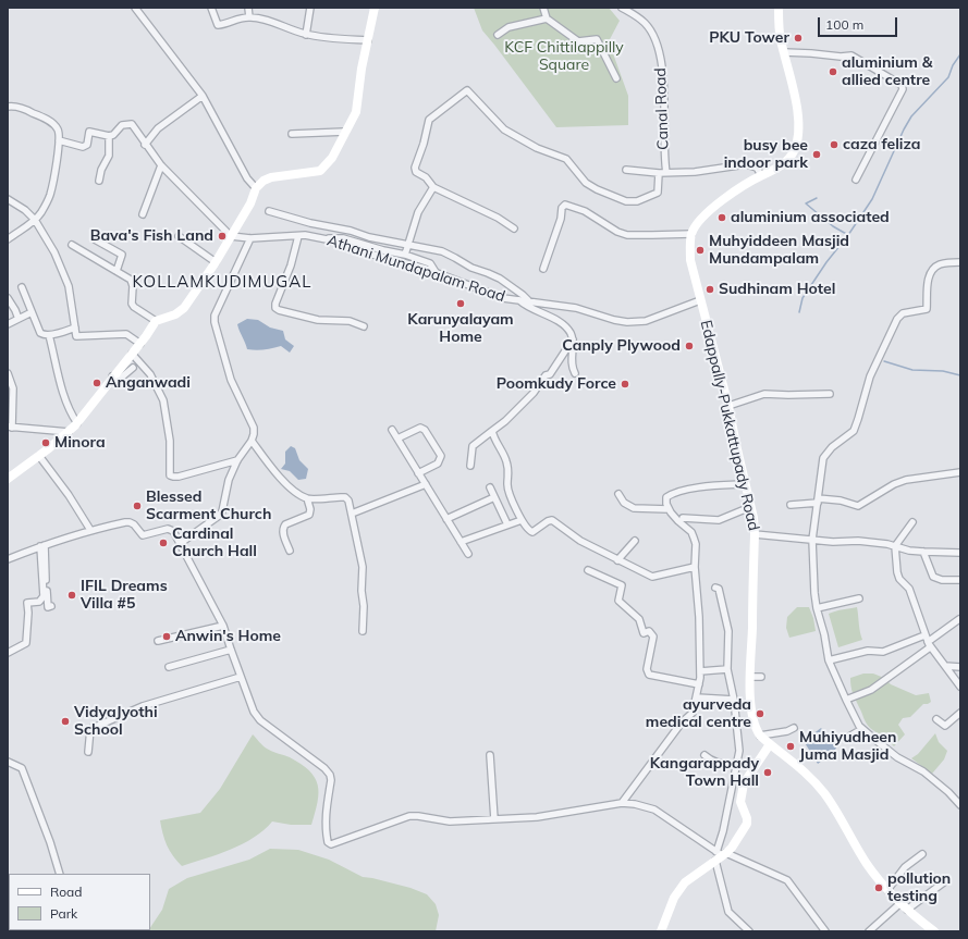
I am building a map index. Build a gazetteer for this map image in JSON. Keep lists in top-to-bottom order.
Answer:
{
  "streets": {
    "main road": ["Edappally-Pukkattupady Road"],
    "street": ["Canal Road", "Athani Mundapalam Road"]
  },
  "crossings": [
    ["Athani Mundapalam Road", "Edappally-Pukkattupady Road"]
  ],
  "districts": ["KOLLAMKUDIMUGAL"],
  "parks": ["KCF Chittilappilly Square"],
  "places": [
    "PKU Tower",
    "aluminium & allied centre",
    "caza feliza",
    "busy bee indoor park",
    "aluminium associated",
    "Bava's Fish Land",
    "Muhyiddeen Masjid Mundampalam",
    "Sudhinam Hotel",
    "Karunyalayam Home",
    "Canply Plywood",
    "Anganwadi",
    "Poomkudy Force",
    "Minora",
    "Blessed Scarment Church",
    "Cardinal Church Hall",
    "IFIL Dreams Villa #5",
    "Anwin's Home",
    "ayurveda medical centre",
    "VidyaJyothi School",
    "Muhiyudheen Juma Masjid",
    "Kangarappady Town Hall",
    "pollution testing"
  ],
  "legend": ["Road", "Park"],
  "scale_bar": "100 m"
}
